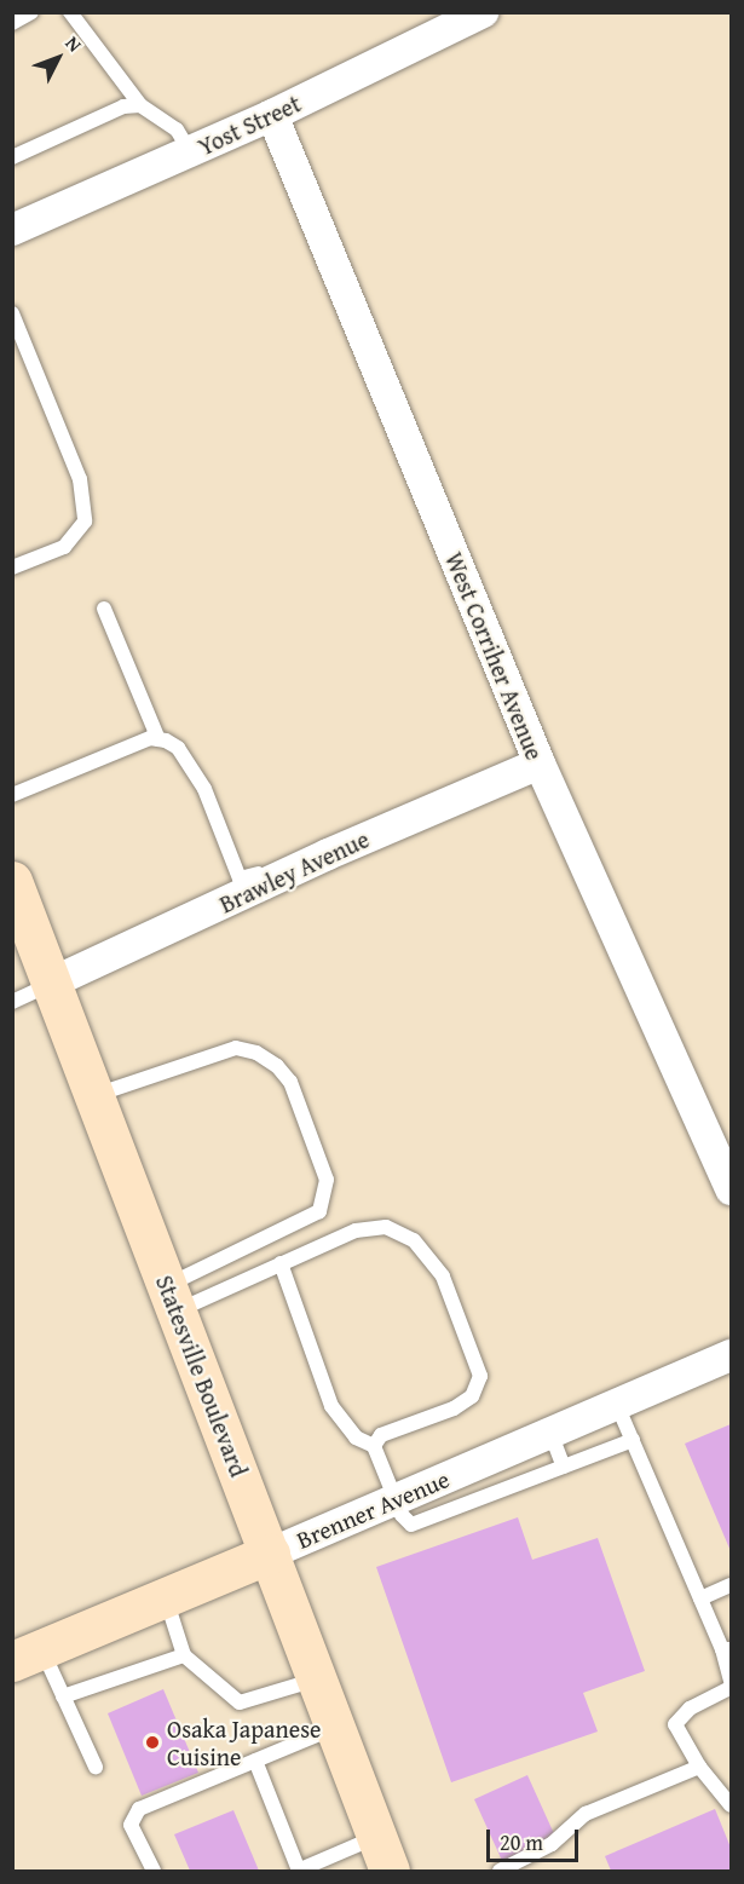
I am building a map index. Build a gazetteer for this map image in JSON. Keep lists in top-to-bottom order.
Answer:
{
  "streets": {
    "main road": ["Statesville Boulevard", "Brenner Avenue"],
    "street": ["Yost Street", "West Corriher Avenue", "Brawley Avenue"]
  },
  "crossings": [
    ["Yost Street", "West Corriher Avenue"],
    ["West Corriher Avenue", "Brawley Avenue"],
    ["Brawley Avenue", "Statesville Boulevard"],
    ["Statesville Boulevard", "Brenner Avenue"]
  ],
  "places": ["Osaka Japanese Cuisine"],
  "scale_bar": "20 m",
  "north": "top right"
}
